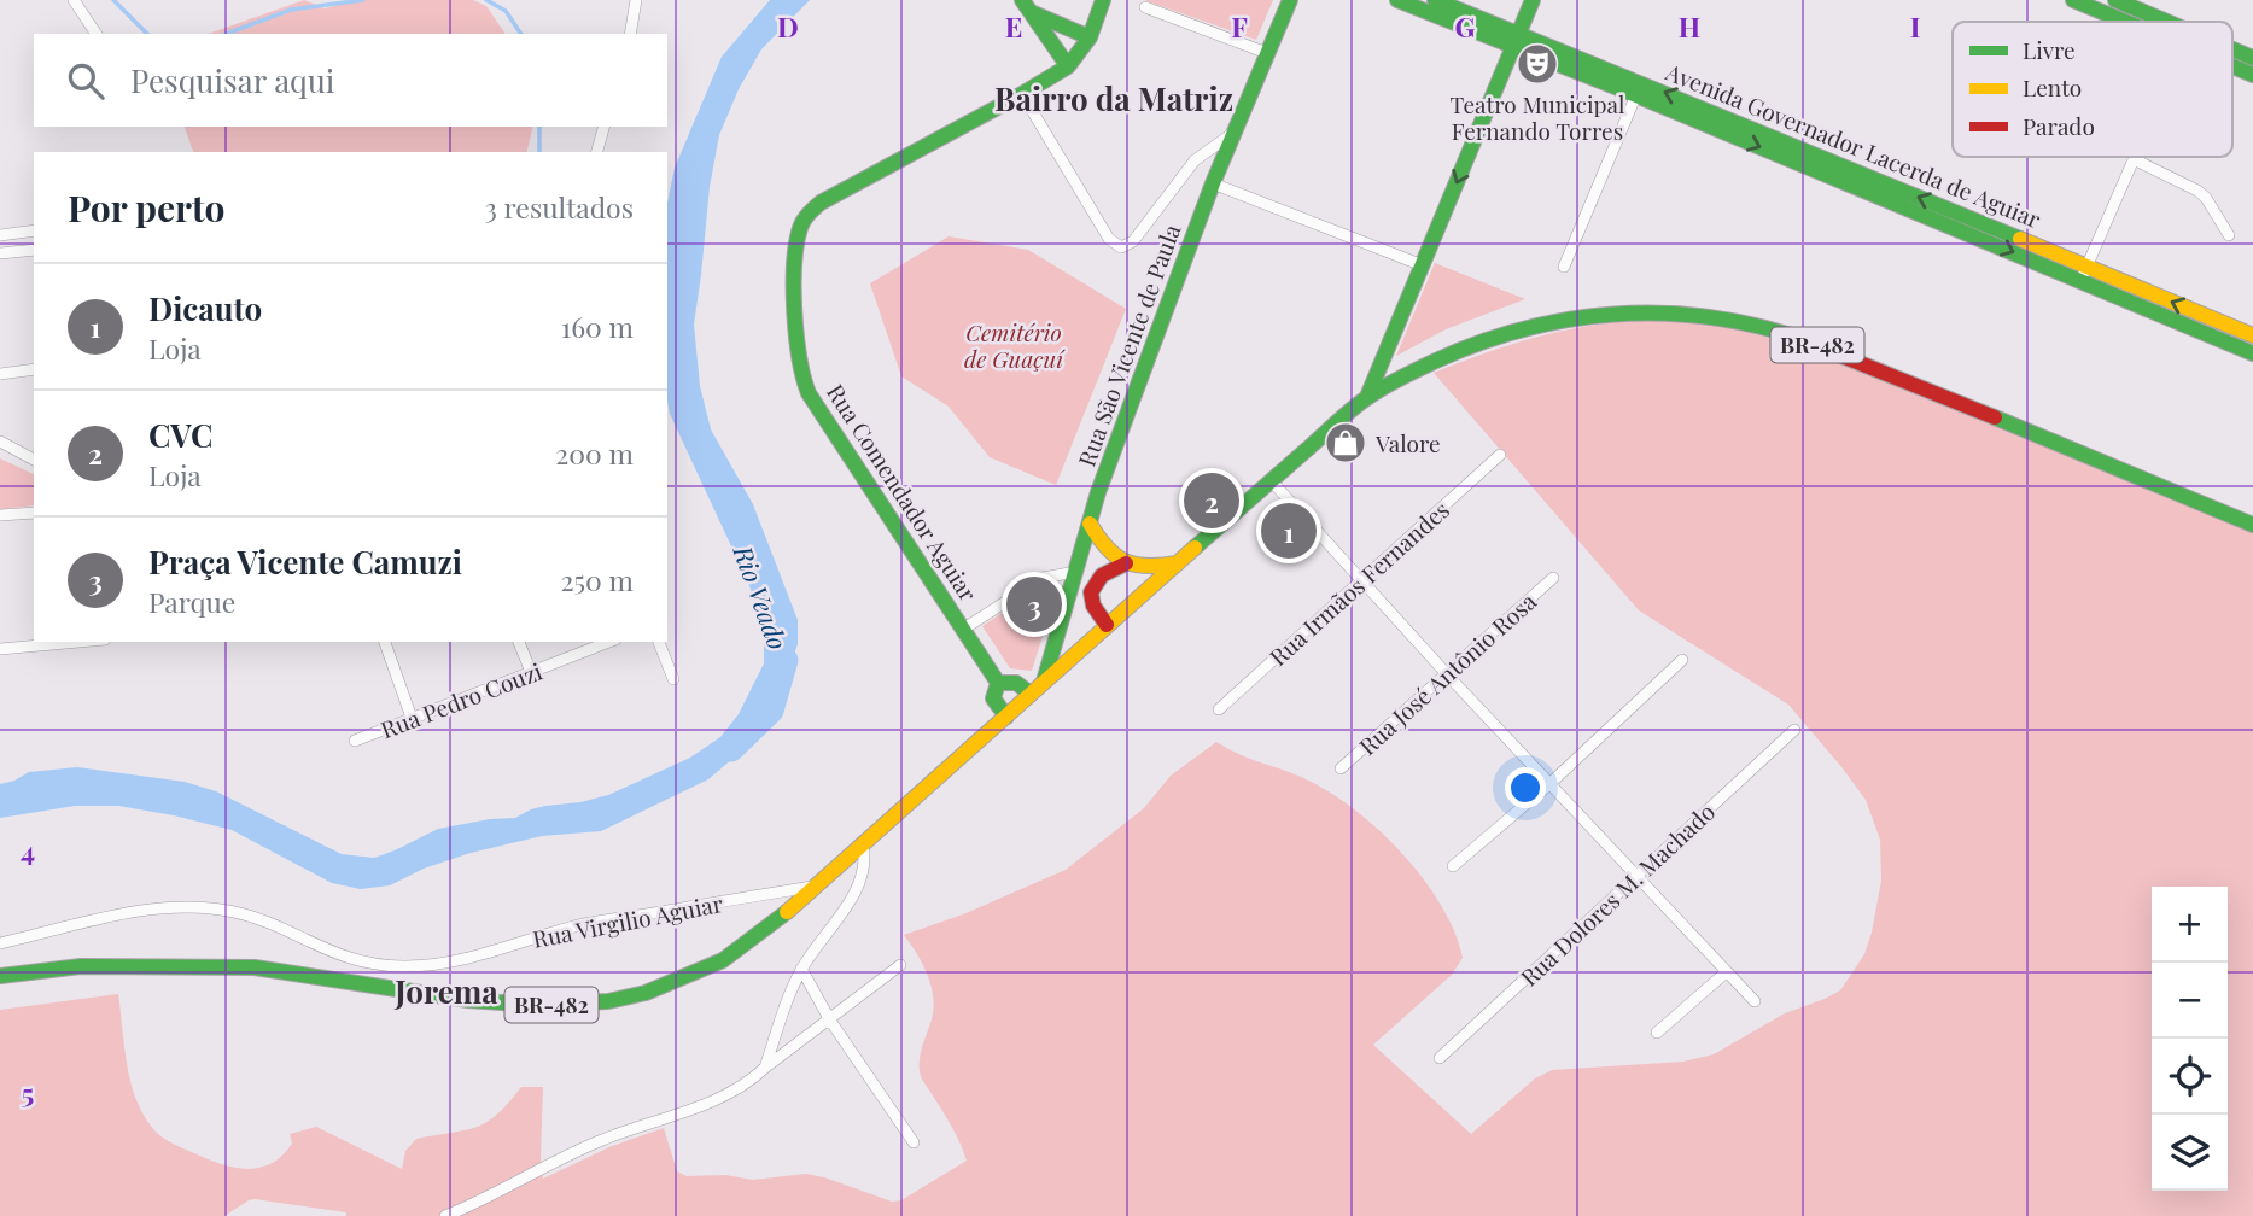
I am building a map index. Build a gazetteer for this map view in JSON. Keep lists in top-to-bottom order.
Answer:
{
  "streets": {
    "main road": [
      "Avenida Governador Lacerda de Aguiar",
      "Rua São Vicente de Paula",
      "BR-482",
      "Rua Comendador Aguiar"
    ],
    "street": [
      "Rua Irmãos Fernandes",
      "Rua José Antônio Rosa",
      "Rua Pedro Couzi",
      "Rua Dolores M. Machado",
      "Rua Virgilio Aguiar"
    ]
  },
  "crossings": [
    ["Rua São Vicente de Paula", "BR-482"],
    ["BR-482", "Rua Comendador Aguiar"],
    ["BR-482", "Rua Virgilio Aguiar"]
  ],
  "districts": ["Bairro da Matriz", "Jorema"],
  "water": ["Rio Veado"],
  "parks": ["Cemitério de Guaçuí"],
  "places": {
    "theatre": ["Teatro Municipal Fernando Torres"],
    "shop": ["Valore"]
  },
  "legend": ["Livre", "Lento", "Parado"],
  "page": {
    "search": "Pesquisar aqui",
    "heading": ["Por perto", "3 resultados"],
    "list": [
      {
        "mark": "1",
        "name": "Dicauto",
        "note": "Loja",
        "value": "160 m"
      },
      {
        "mark": "2",
        "name": "CVC",
        "note": "Loja",
        "value": "200 m"
      },
      {
        "mark": "3",
        "name": "Praça Vicente Camuzi",
        "note": "Parque",
        "value": "250 m"
      }
    ],
    "pins": ["2", "1", "3"],
    "map_buttons": ["+", "−"]
  },
  "grid": {
    "columns": [
      "D",
      "E",
      "F",
      "G",
      "H",
      "I"
    ],
    "rows": ["4", "5"]
  }
}
